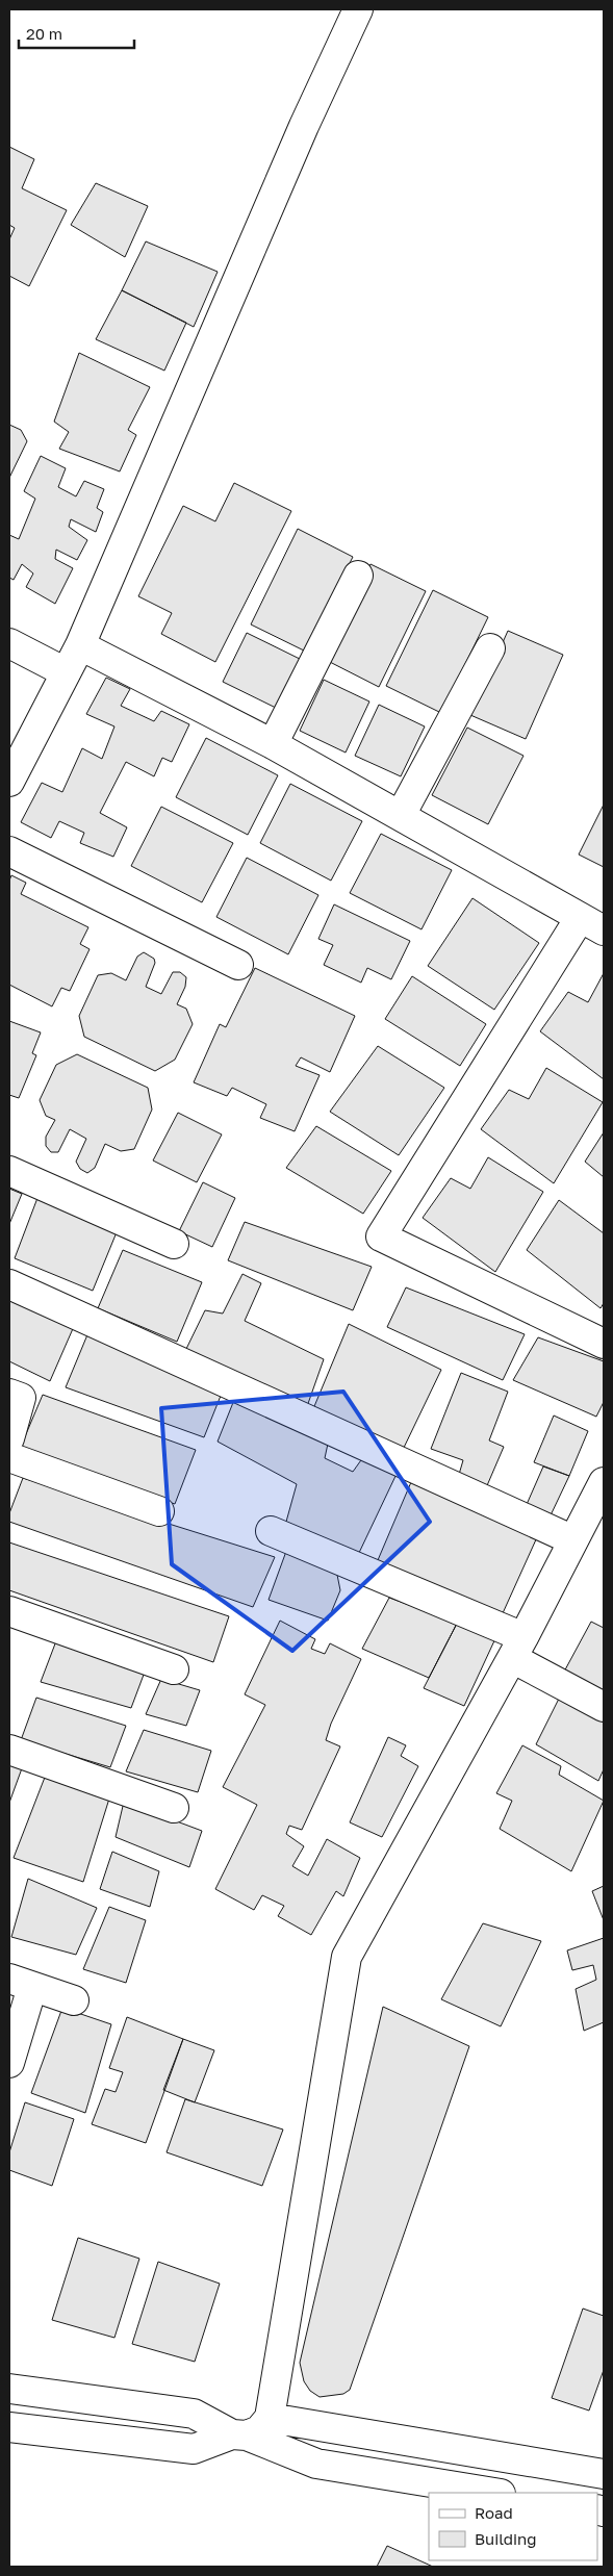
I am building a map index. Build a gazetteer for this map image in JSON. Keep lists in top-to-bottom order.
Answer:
{
  "legend": ["Road", "Building"],
  "scale_bar": "20 m"
}
